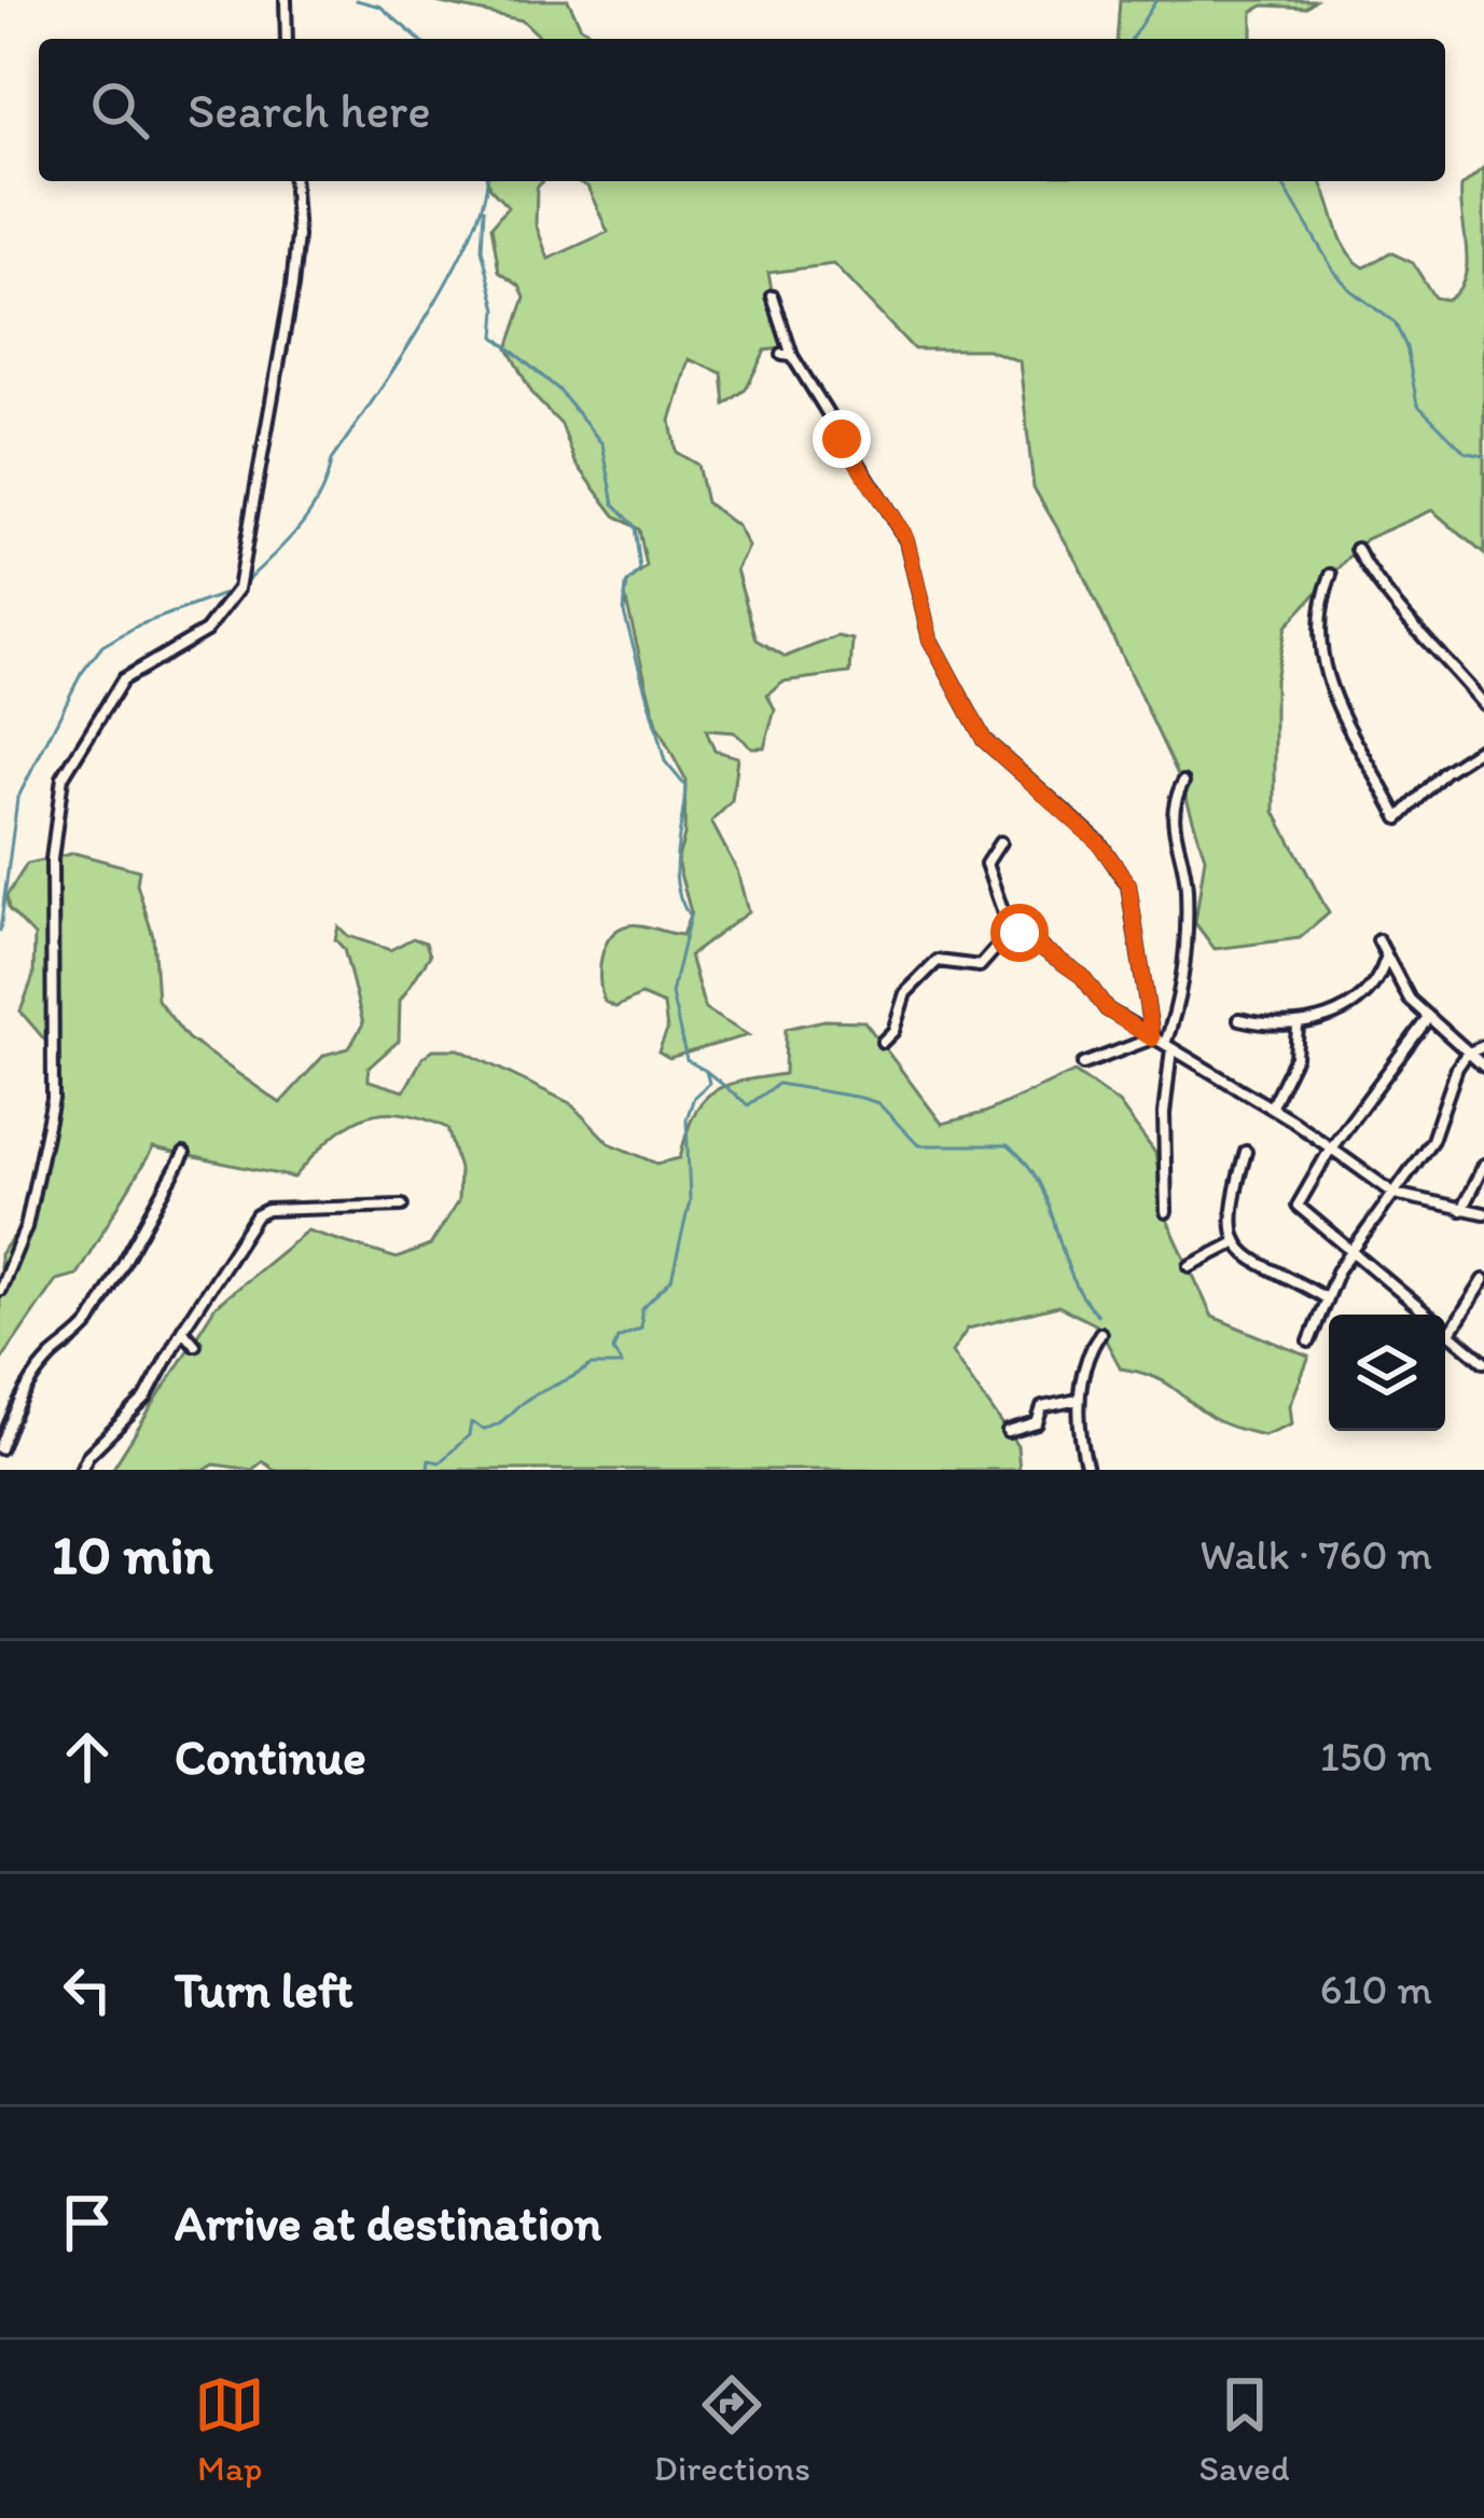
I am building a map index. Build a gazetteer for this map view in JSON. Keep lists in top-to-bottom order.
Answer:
{
  "page": {
    "search": "Search here",
    "heading": ["10 min", "Walk · 760 m"],
    "list": [
      ["Continue", "150 m"],
      ["Turn left", "610 m"],
      "Arrive at destination"
    ],
    "nav": ["Map", "Directions", "Saved"]
  }
}
